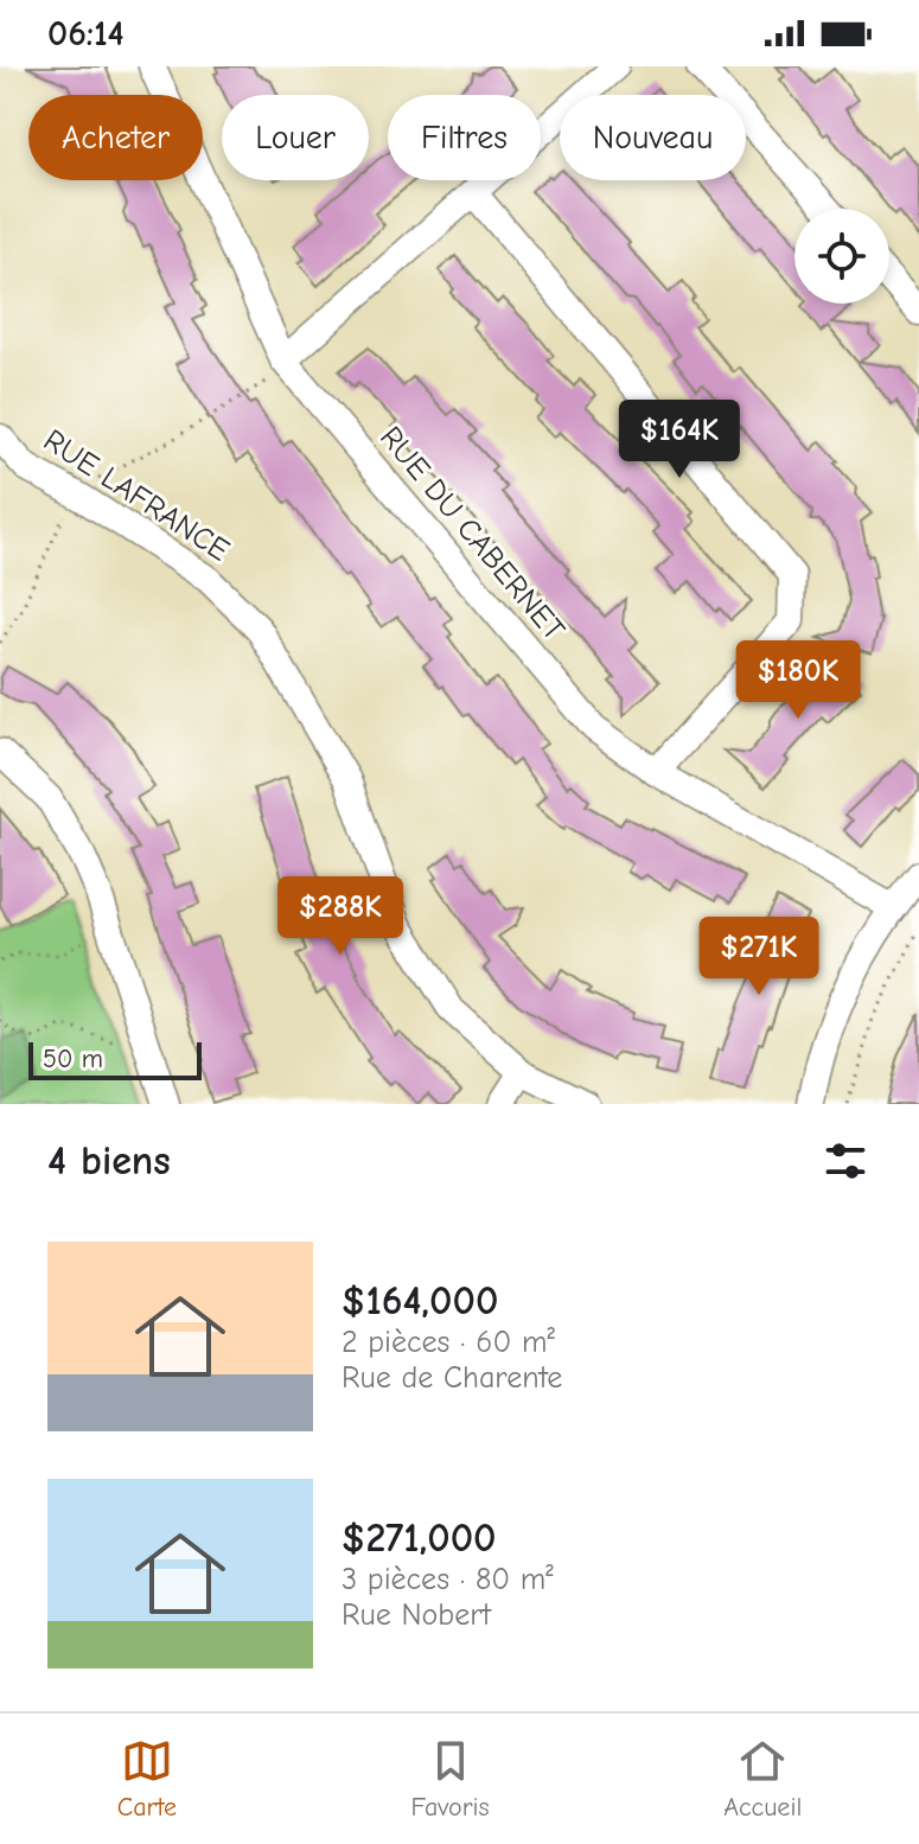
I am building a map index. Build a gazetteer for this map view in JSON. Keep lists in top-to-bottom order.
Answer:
{
  "streets": {
    "street": ["RUE LAFRANCE", "RUE DU CABERNET"]
  },
  "scale_bar": "50 m",
  "page": {
    "status": "06:14",
    "chip": [
      "Acheter",
      "Louer",
      "Filtres",
      "Nouveau"
    ],
    "price": [
      "$164K",
      "$180K",
      "$288K",
      "$271K"
    ],
    "scale": "50 m",
    "heading": "4 biens",
    "list": [
      {
        "name": "$164,000",
        "note": "2 pièces · 60 m² · Rue de Charente"
      },
      {
        "name": "$271,000",
        "note": "3 pièces · 80 m² · Rue Nobert"
      }
    ],
    "tabs": ["Carte", "Favoris", "Accueil"]
  }
}
